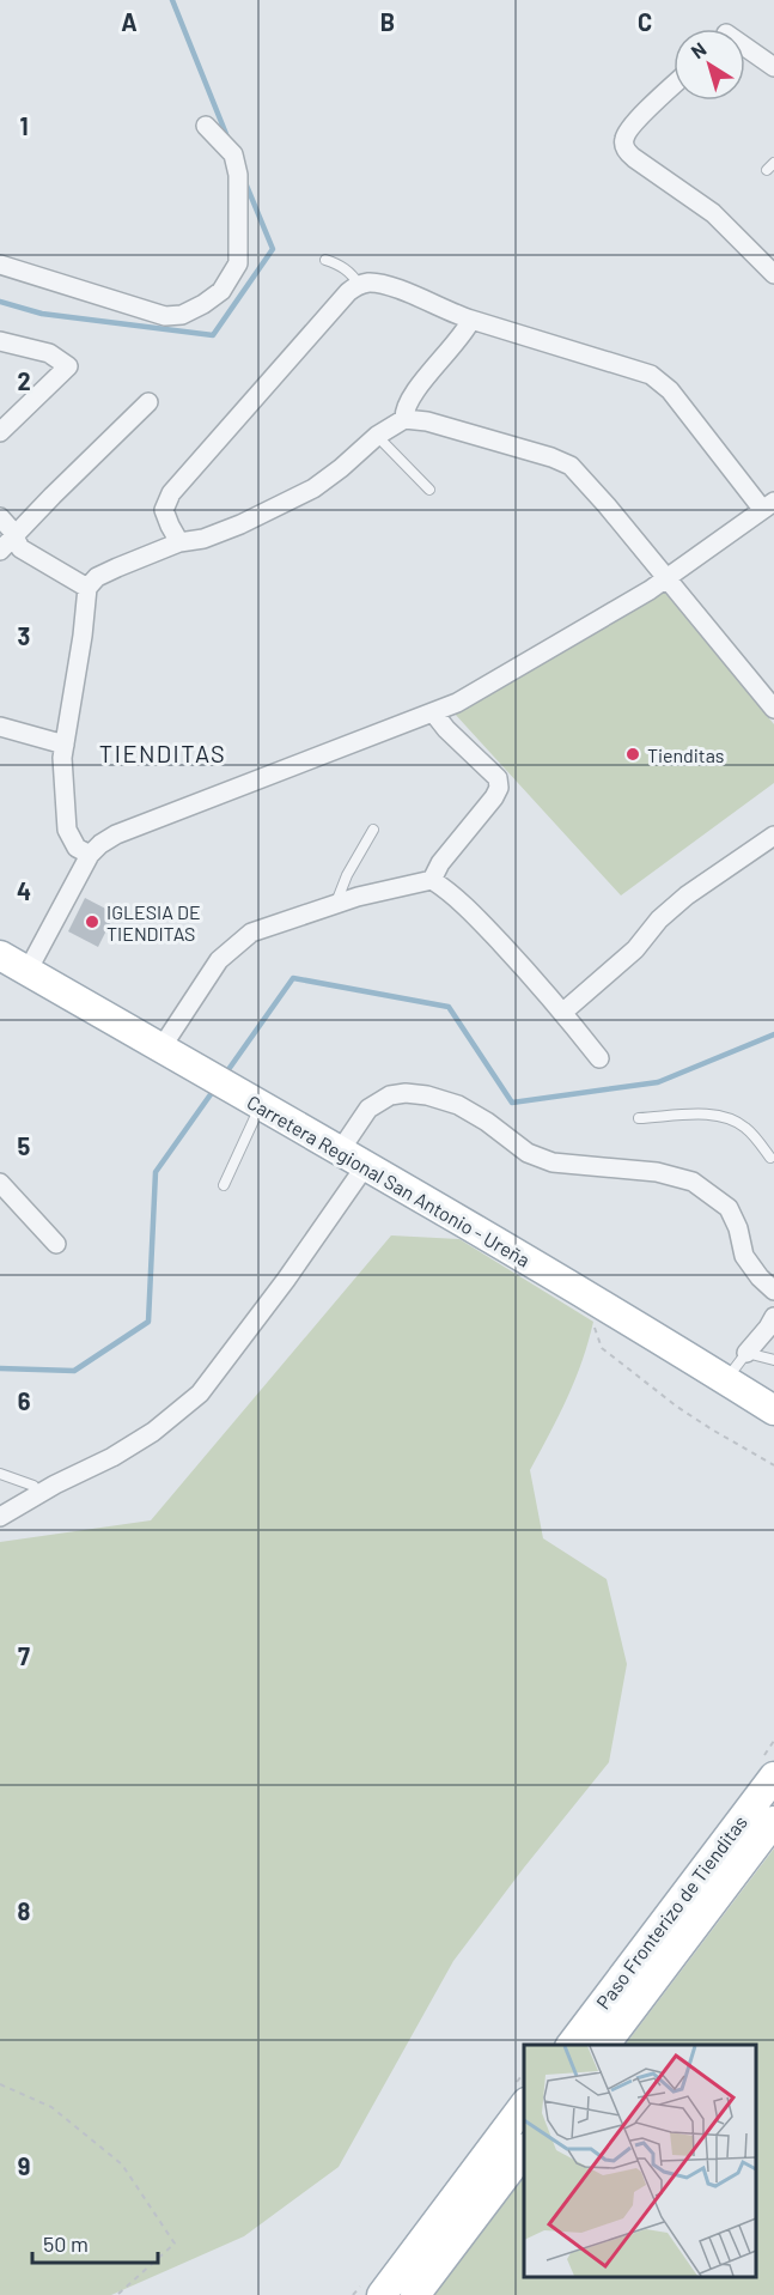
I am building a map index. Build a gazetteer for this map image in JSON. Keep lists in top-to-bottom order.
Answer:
{
  "streets": {
    "main road": ["Carretera Regional San Antonio - Ureña", "Paso Fronterizo de Tienditas"]
  },
  "districts": ["TIENDITAS"],
  "places": ["Tienditas", "IGLESIA DE TIENDITAS"],
  "scale_bar": "50 m",
  "north": "top left",
  "grid": {
    "columns": ["A", "B", "C"],
    "rows": [
      "1",
      "2",
      "3",
      "4",
      "5",
      "6",
      "7",
      "8",
      "9"
    ]
  }
}
